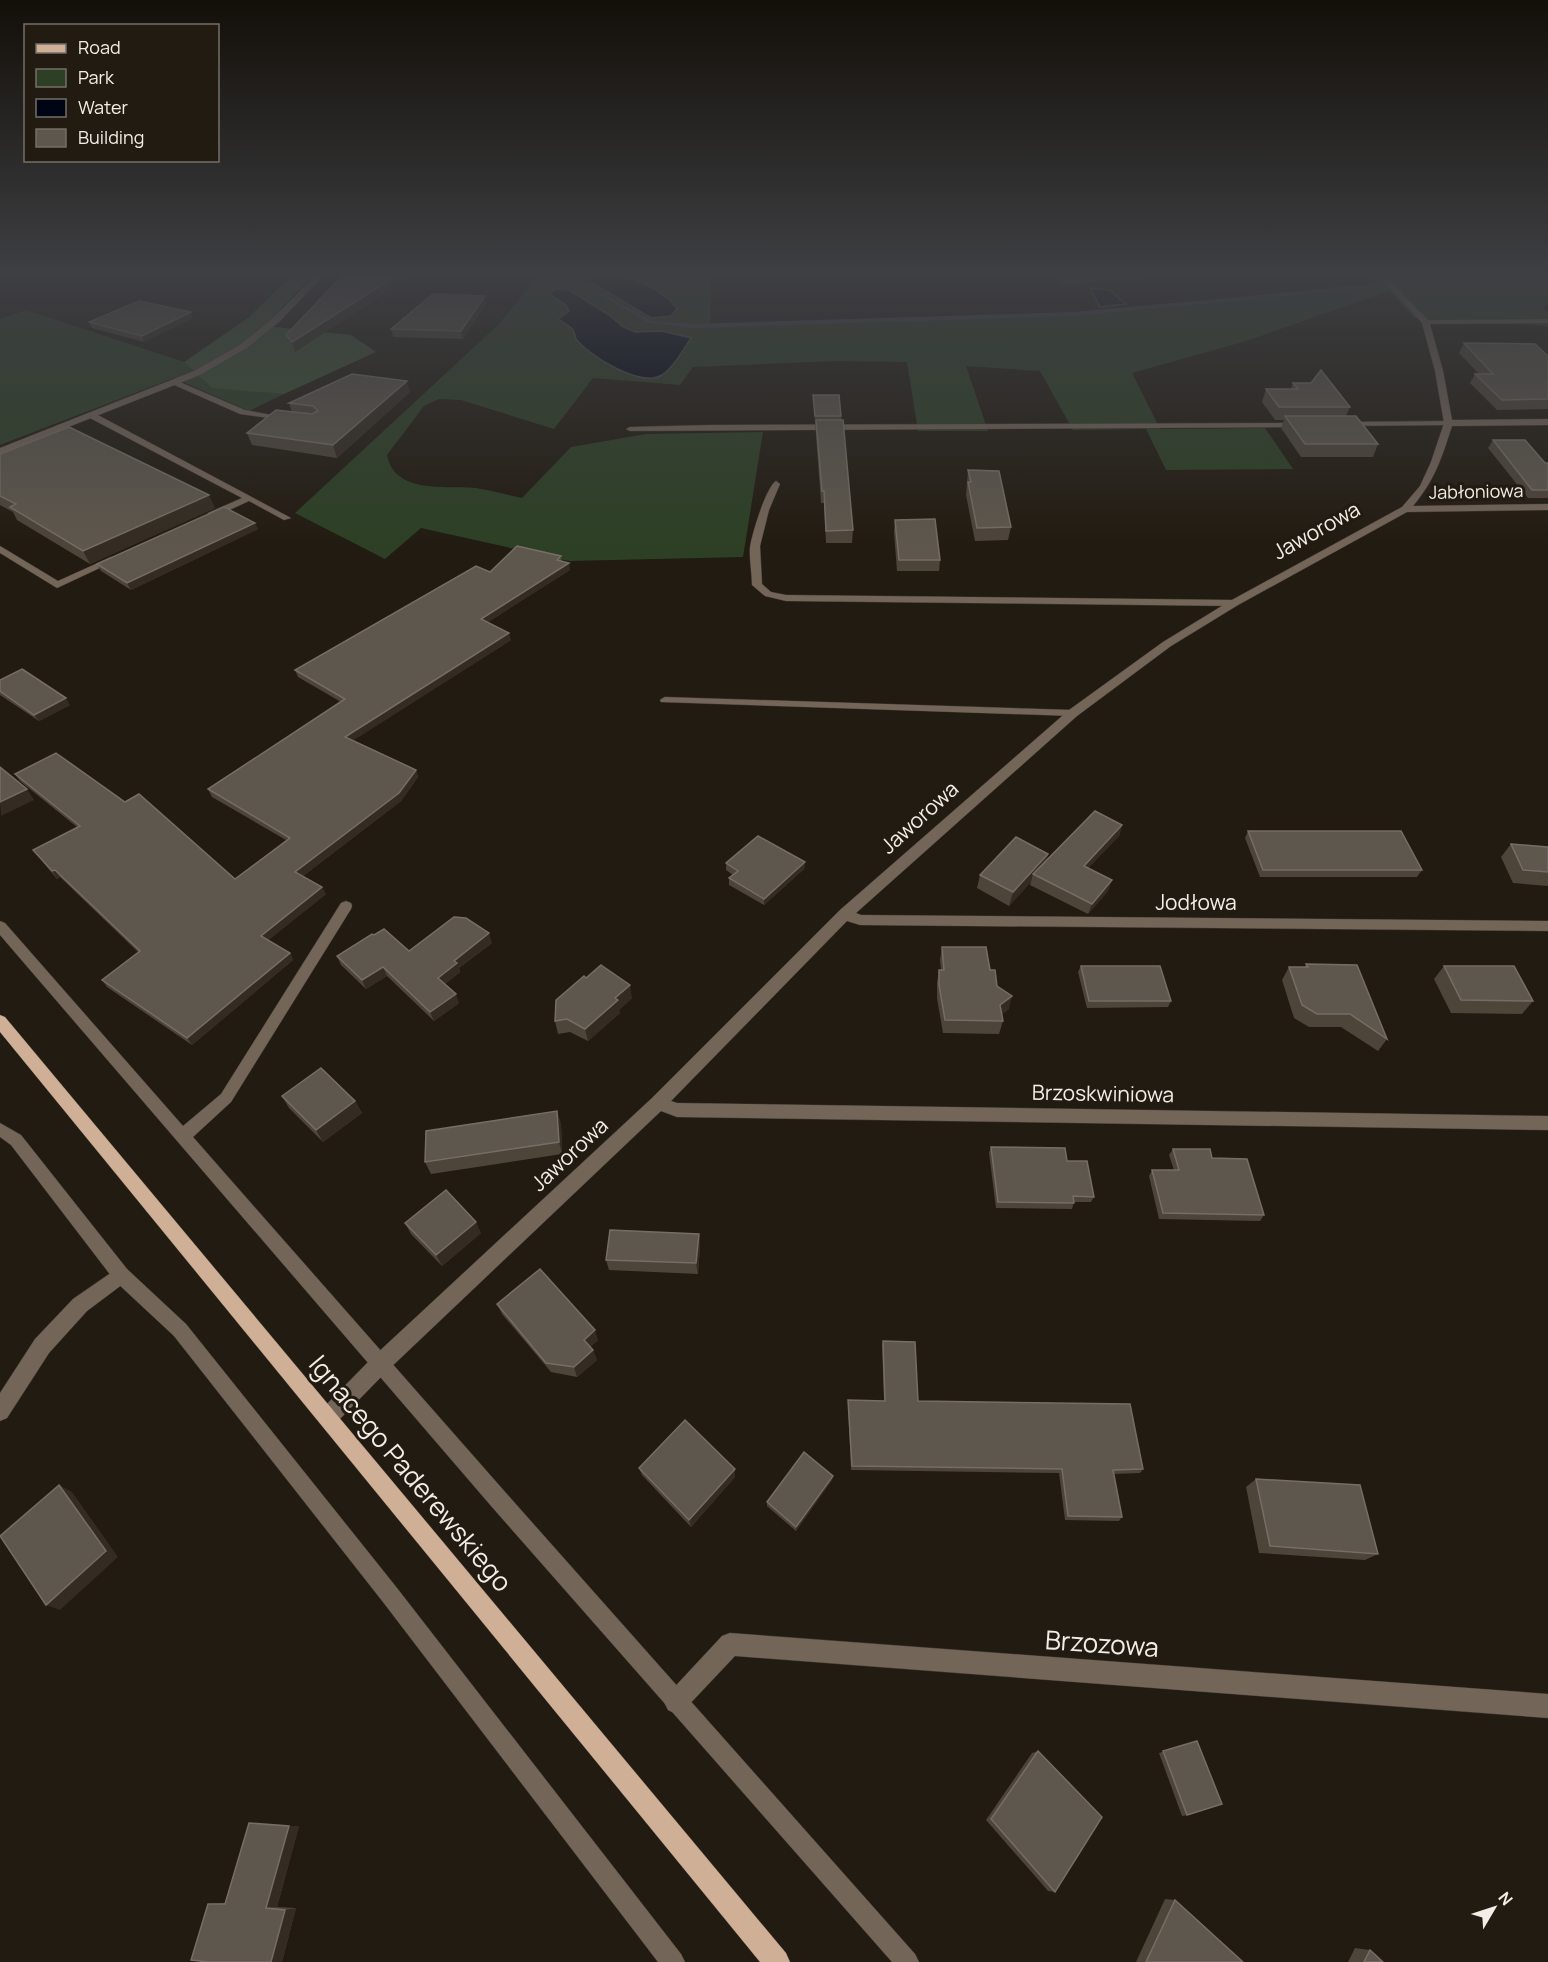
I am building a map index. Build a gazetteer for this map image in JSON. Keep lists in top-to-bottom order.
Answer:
{
  "streets": {
    "main road": ["Ignacego Paderewskiego"],
    "street": [
      "Jabłoniowa",
      "Jaworowa",
      "Jodłowa",
      "Brzoskwiniowa",
      "Brzozowa"
    ]
  },
  "crossings": [
    ["Jabłoniowa", "Jaworowa"],
    ["Jaworowa", "Jodłowa"],
    ["Jaworowa", "Brzoskwiniowa"],
    ["Jaworowa", "Ignacego Paderewskiego"]
  ],
  "legend": [
    "Road",
    "Park",
    "Water",
    "Building"
  ],
  "north": "top right"
}
